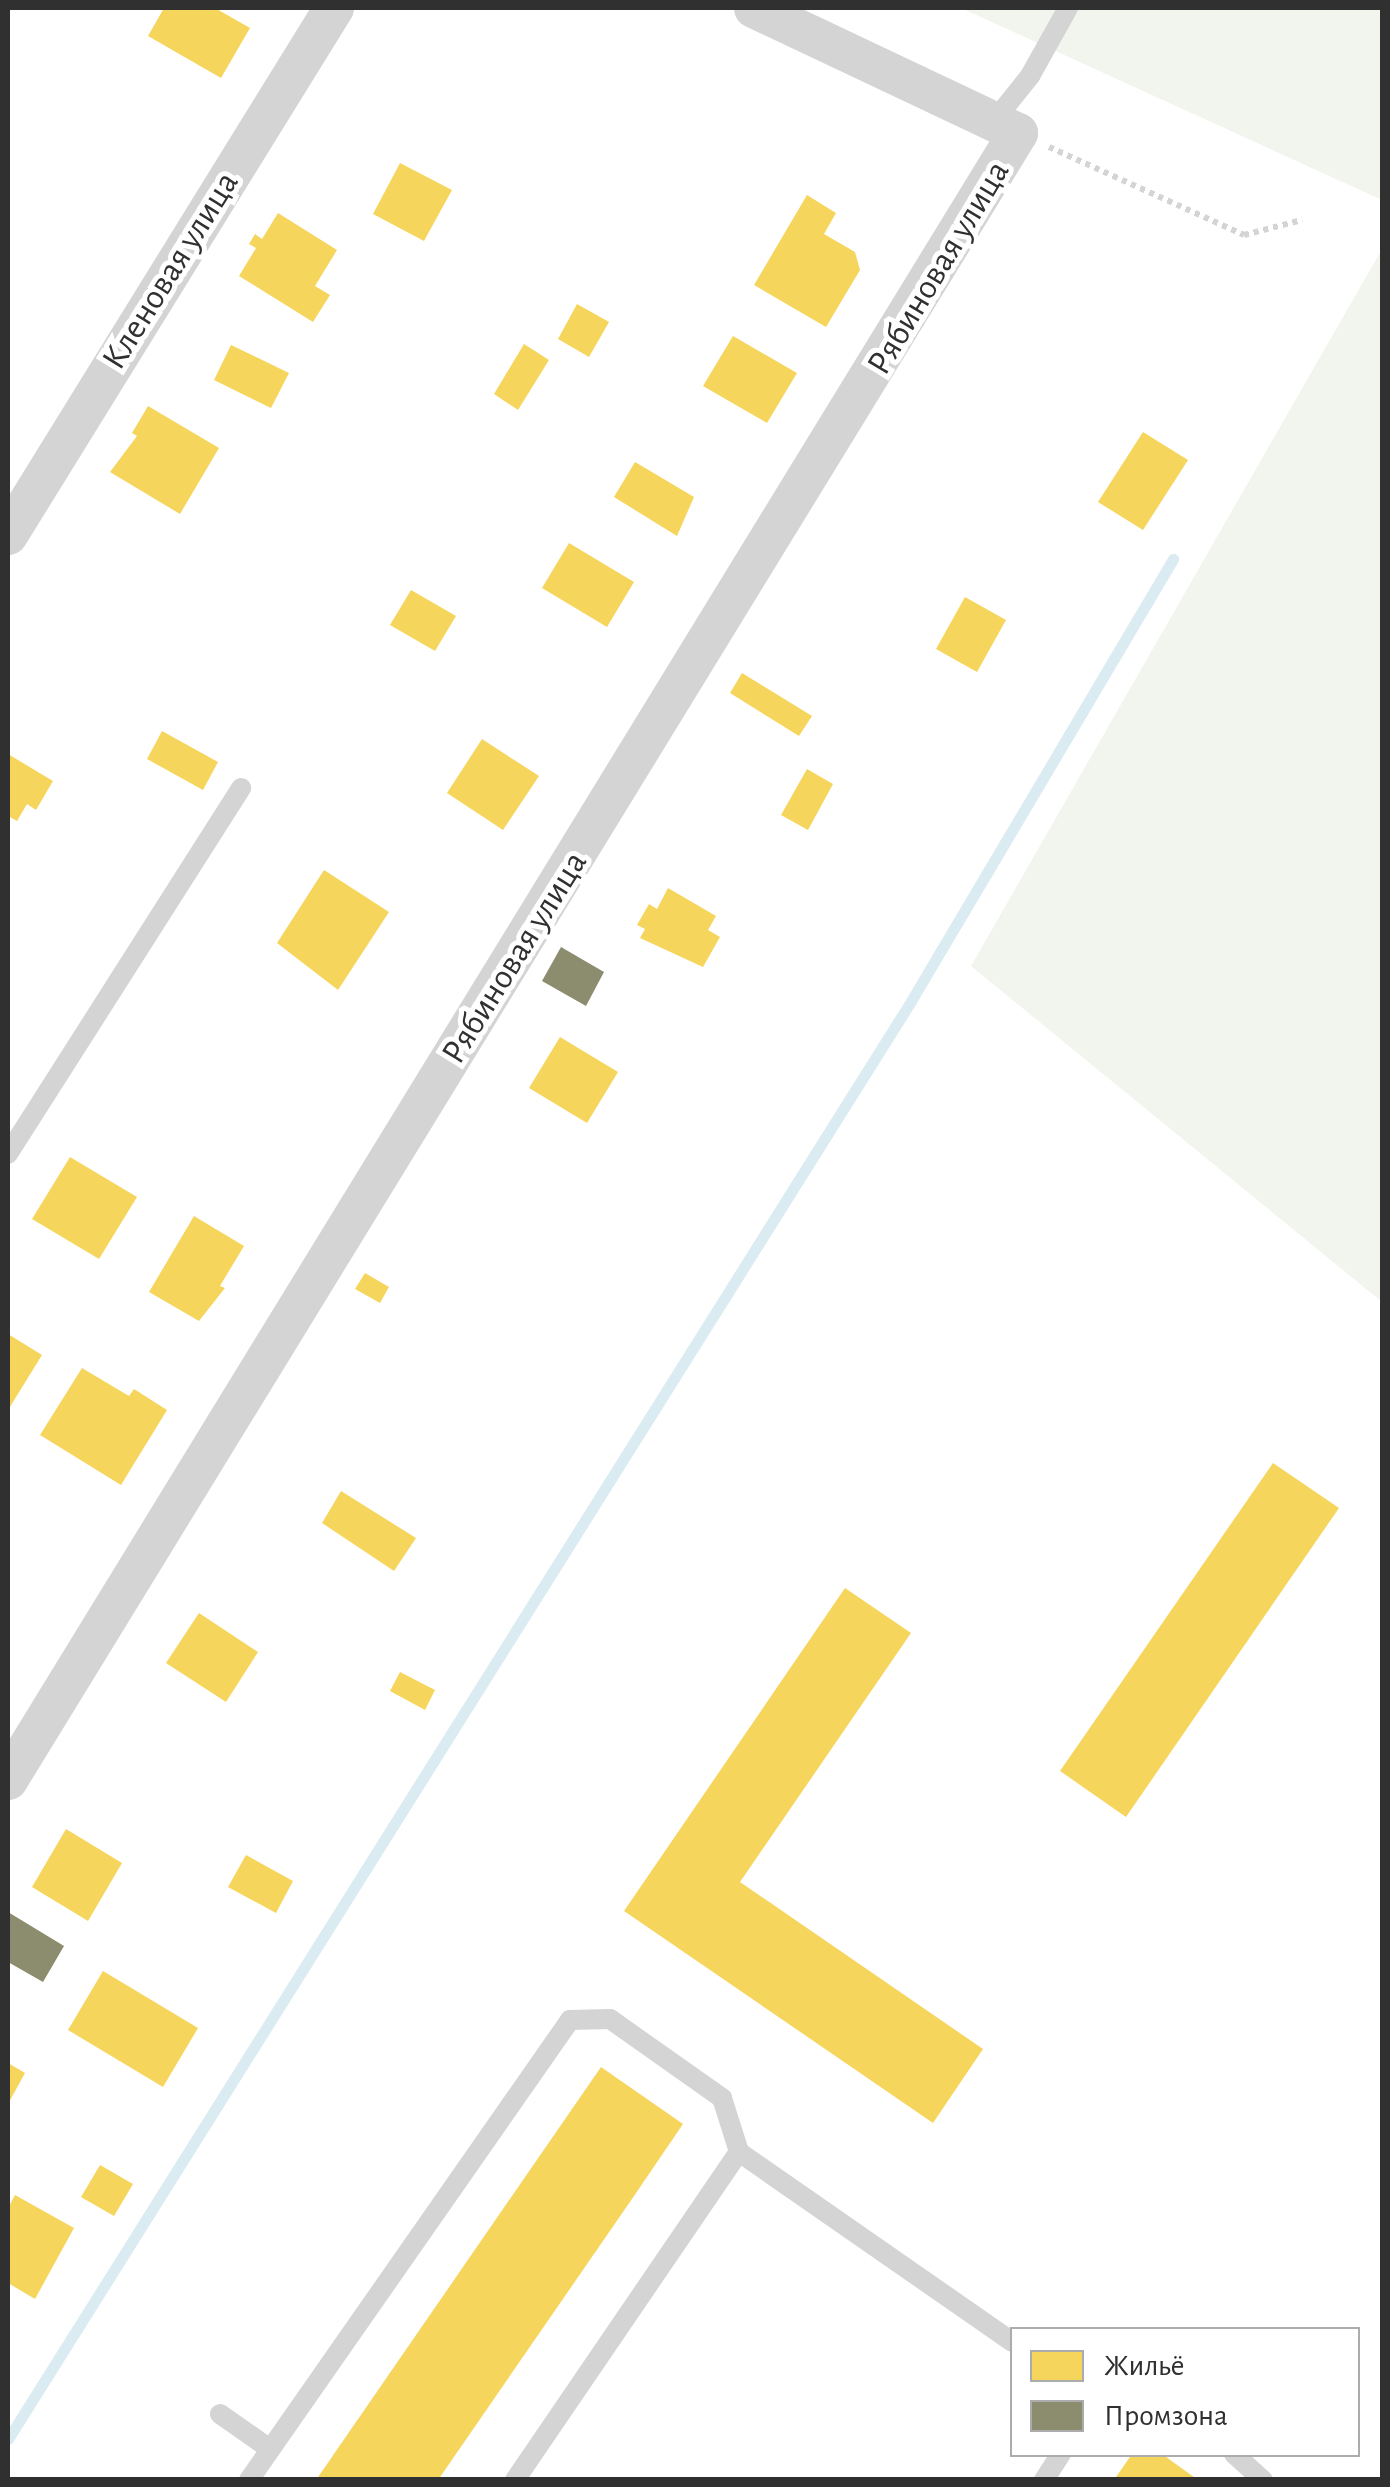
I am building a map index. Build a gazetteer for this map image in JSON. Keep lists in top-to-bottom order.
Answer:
{
  "streets": {
    "street": ["Рябиновая улица", "Кленовая улица"]
  },
  "legend": ["Жильё", "Промзона"]
}
